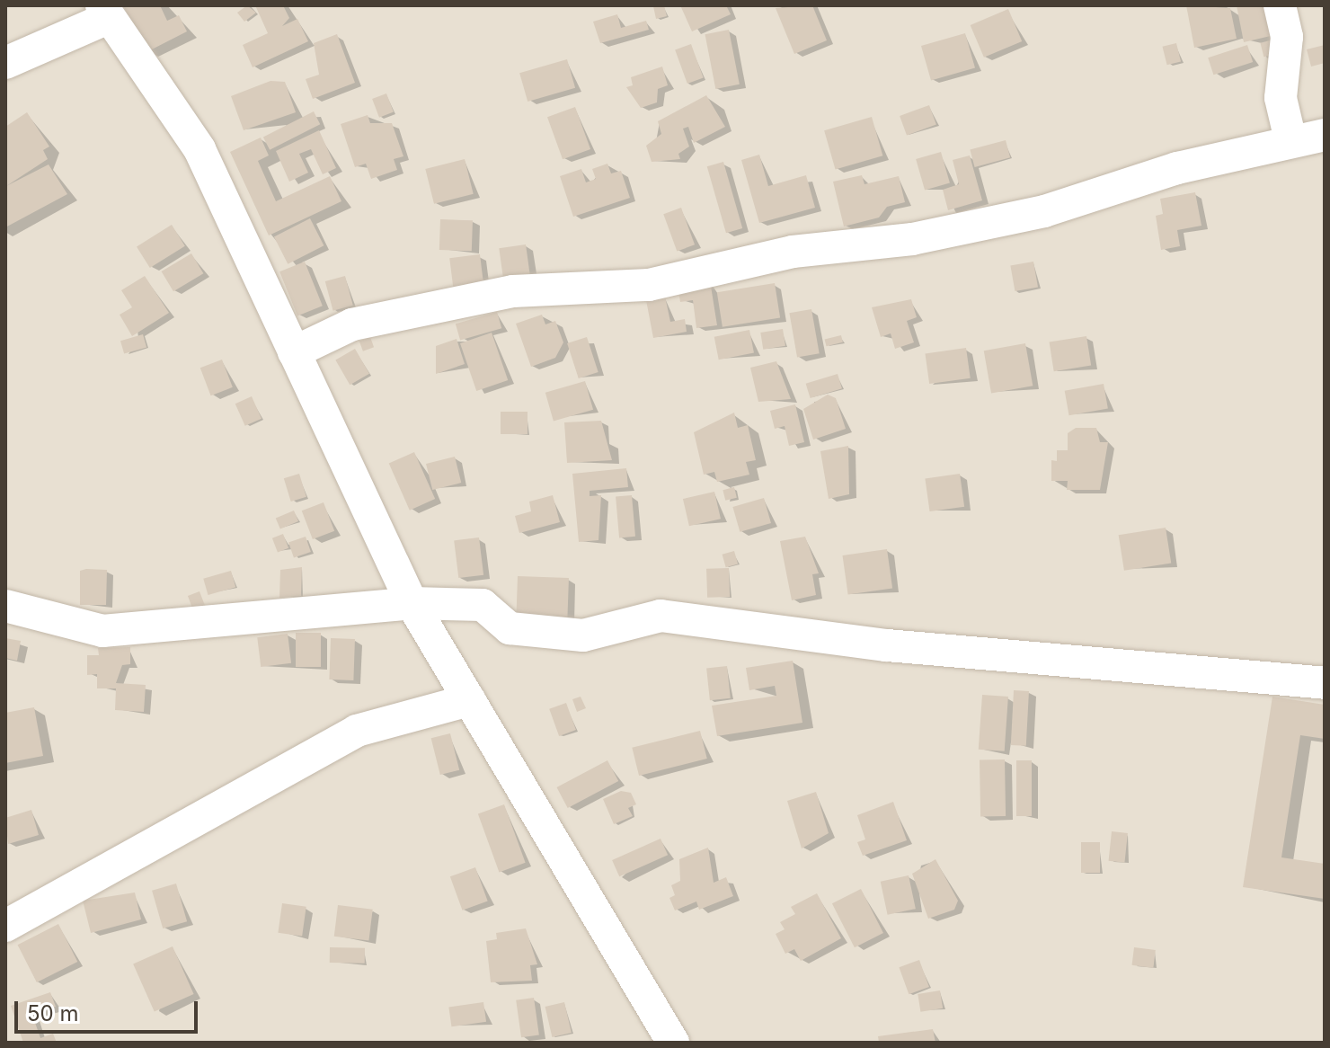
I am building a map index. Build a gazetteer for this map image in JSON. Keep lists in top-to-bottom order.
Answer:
{
  "scale_bar": "50 m"
}
